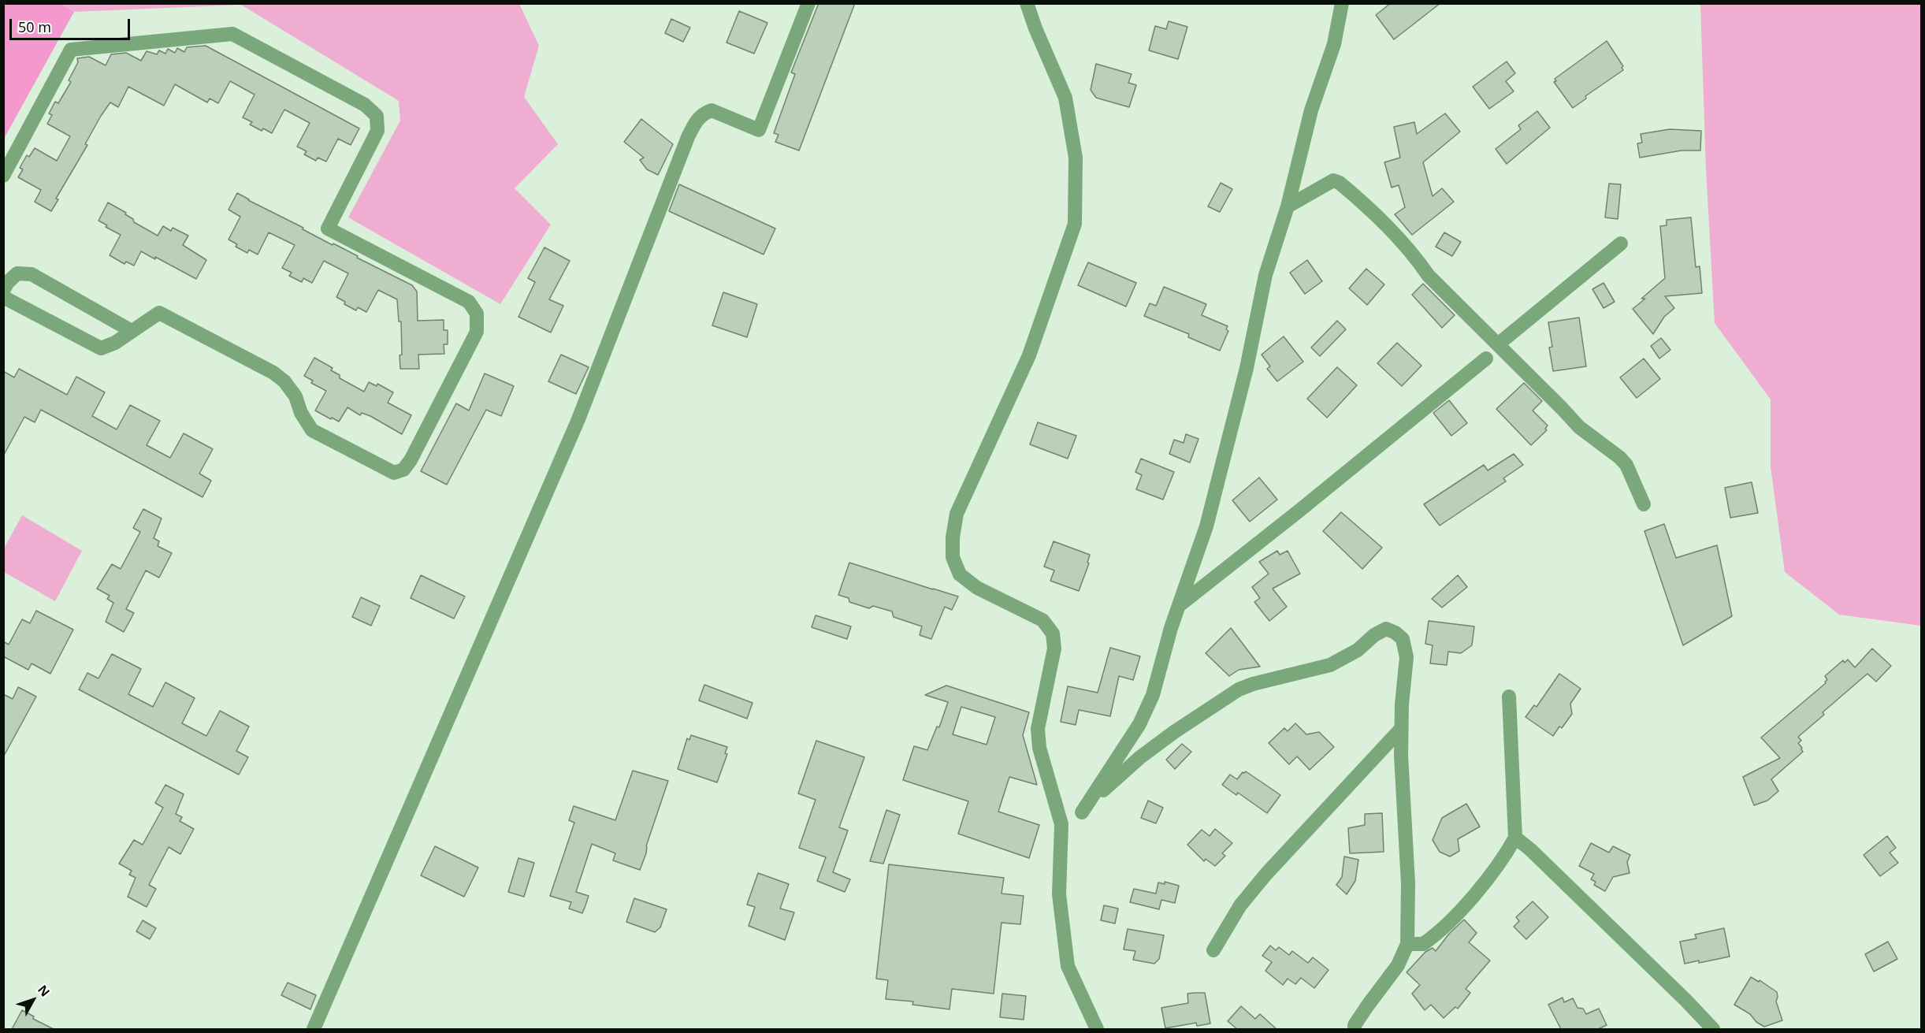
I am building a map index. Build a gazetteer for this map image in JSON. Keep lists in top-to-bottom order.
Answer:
{
  "scale_bar": "50 m",
  "north": "top right"
}
